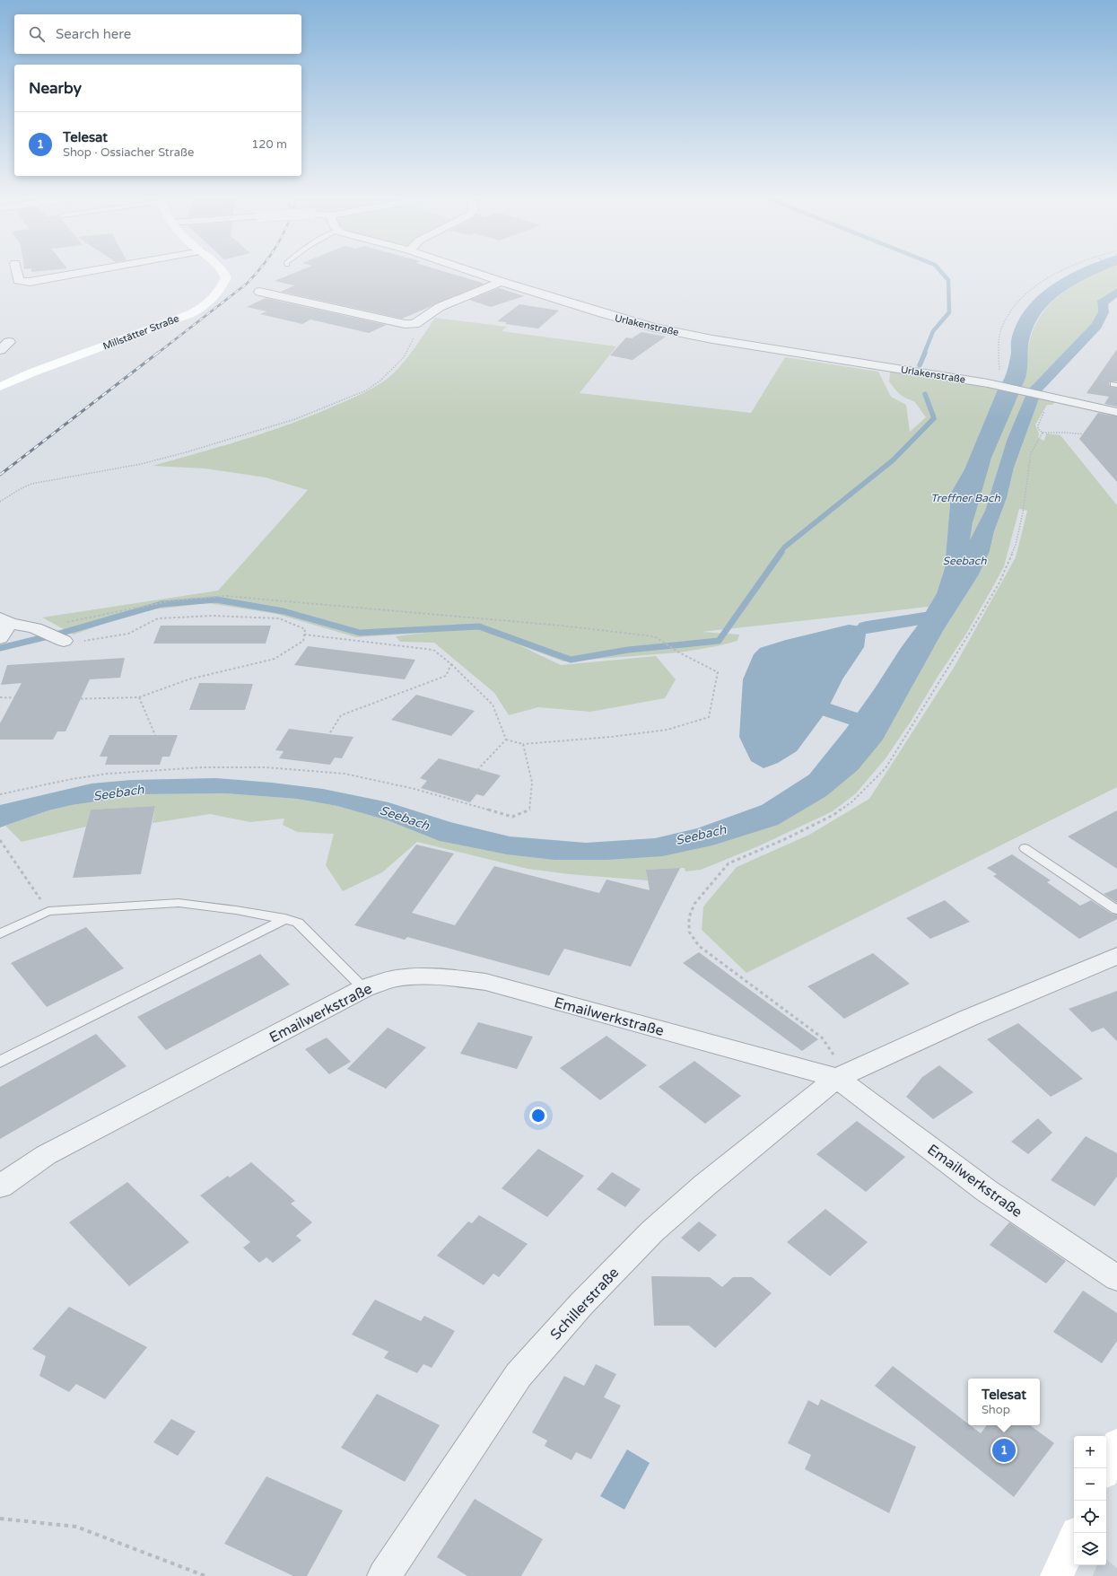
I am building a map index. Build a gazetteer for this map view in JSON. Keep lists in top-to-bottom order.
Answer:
{
  "streets": {
    "street": [
      "Urlakenstraße",
      "Millstätter Straße",
      "Emailwerkstraße",
      "Schillerstraße"
    ]
  },
  "crossings": [
    ["Emailwerkstraße", "Schillerstraße"]
  ],
  "water": ["Treffner Bach", "Seebach"],
  "page": {
    "search": "Search here",
    "heading": "Nearby",
    "list": [
      {
        "mark": "1",
        "name": "Telesat",
        "note": "Shop · Ossiacher Straße",
        "value": "120 m"
      }
    ],
    "popup": ["Telesat", "Shop"],
    "map_buttons": ["+", "−"],
    "pins": "1"
  }
}
